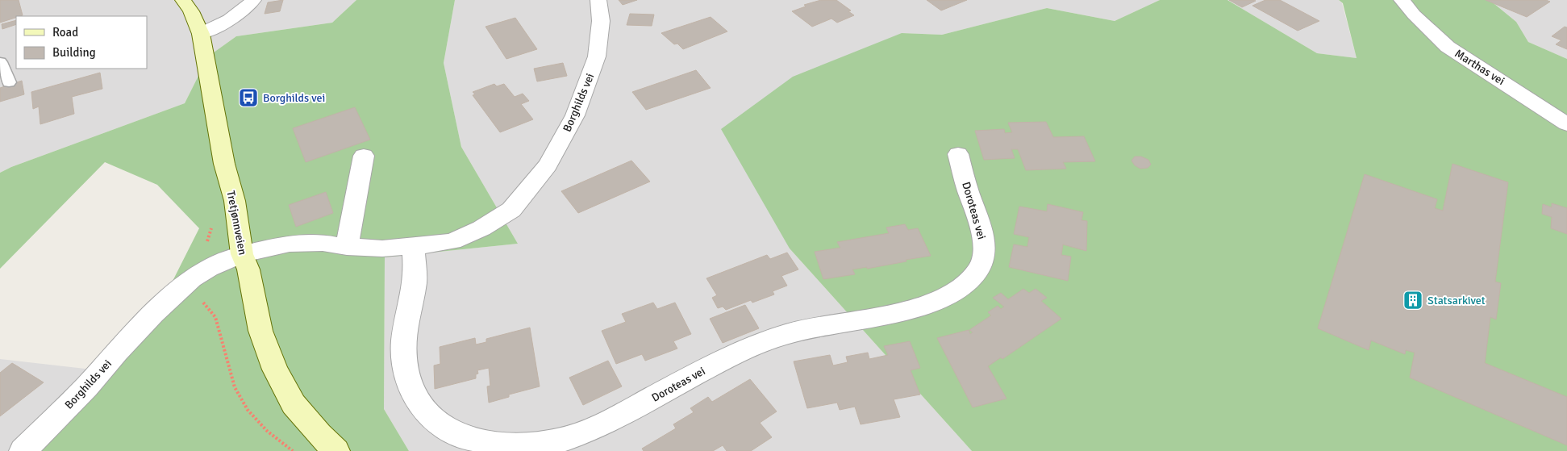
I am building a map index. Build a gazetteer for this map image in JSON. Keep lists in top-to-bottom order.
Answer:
{
  "streets": {
    "street": [
      "Marthas vei",
      "Borghilds vei",
      "Doroteas vei",
      "Tretjønnveien"
    ]
  },
  "crossings": [
    ["Borghilds vei", "Doroteas vei"],
    ["Borghilds vei", "Tretjønnveien"]
  ],
  "places": {
    "bus stop": ["Borghilds vei"],
    "building": ["Statsarkivet"]
  },
  "legend": ["Road", "Building"]
}
